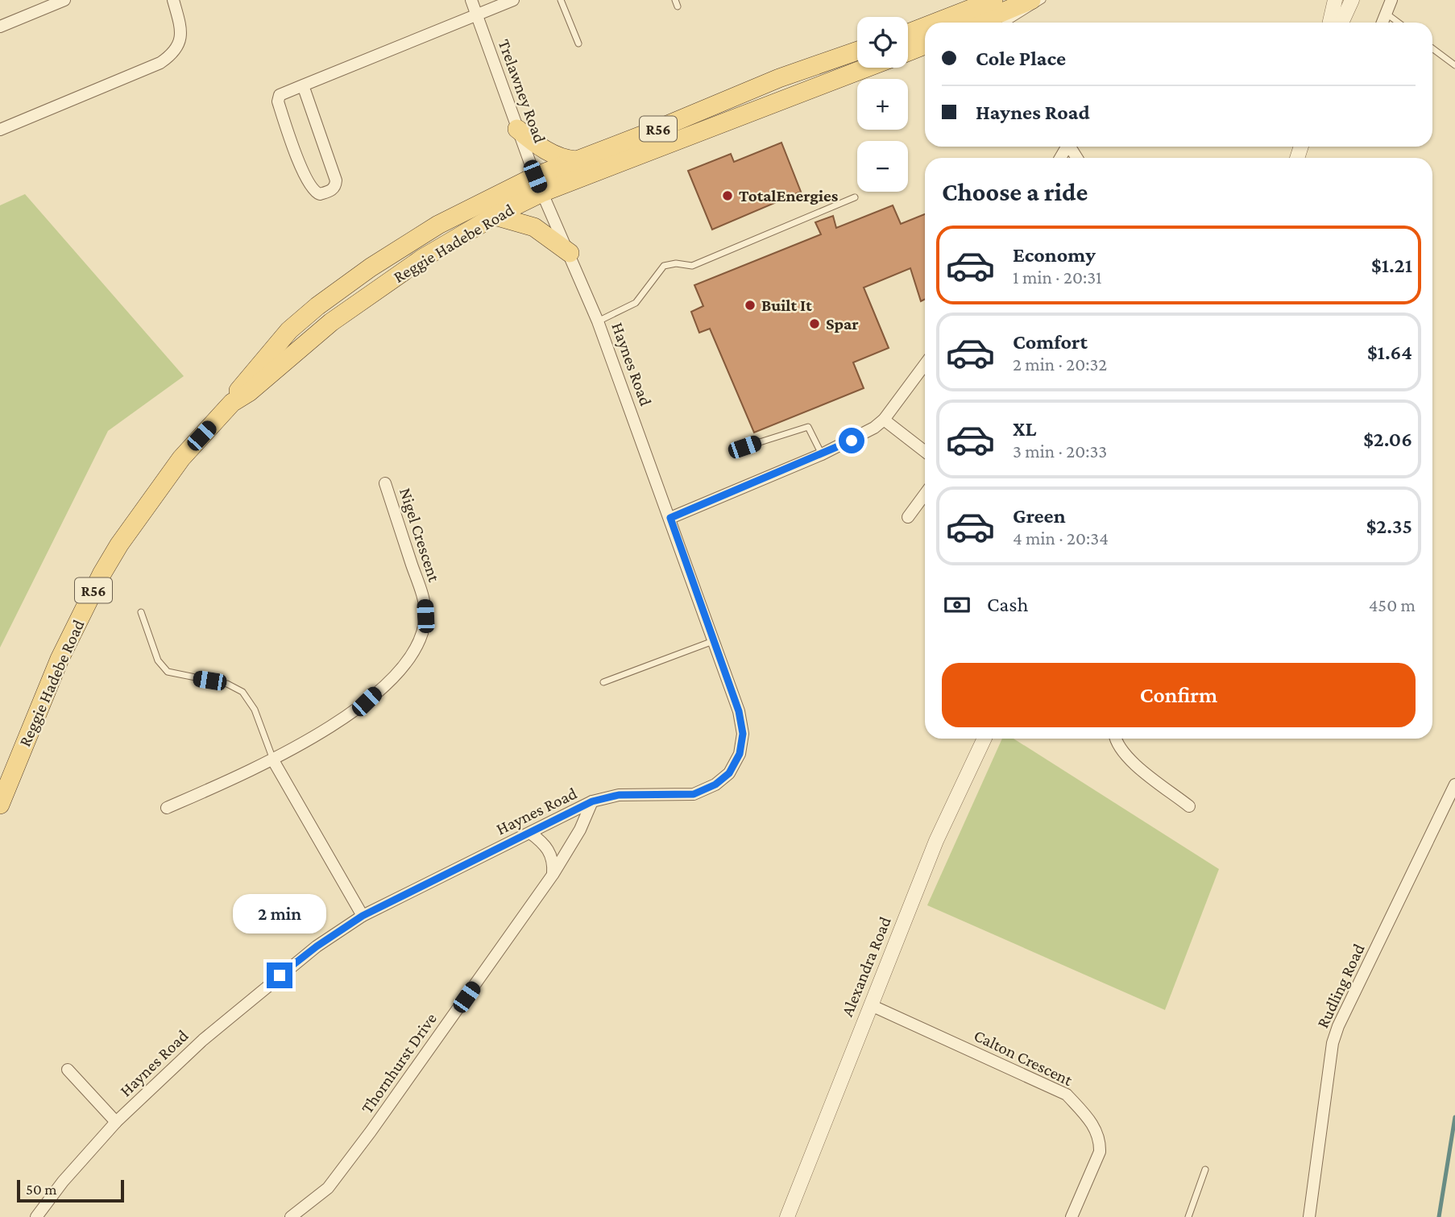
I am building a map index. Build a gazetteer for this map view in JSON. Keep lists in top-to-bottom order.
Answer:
{
  "streets": {
    "main road": ["R56", "Reggie Hadebe Road"],
    "street": [
      "Trelawney Road",
      "Haynes Road",
      "Nigel Crescent",
      "Alexandra Road",
      "Rudling Road",
      "Calton Crescent",
      "Thornhurst Drive"
    ]
  },
  "crossings": [
    ["Trelawney Road", "Reggie Hadebe Road"],
    ["Trelawney Road", "Haynes Road"],
    ["Reggie Hadebe Road", "Haynes Road"],
    ["Haynes Road", "Thornhurst Drive"],
    ["Alexandra Road", "Calton Crescent"]
  ],
  "places": ["TotalEnergies", "Built It", "Spar"],
  "scale_bar": "50 m",
  "page": {
    "map_buttons": ["+", "−"],
    "banner": ["Cole Place", "Haynes Road"],
    "heading": "Choose a ride",
    "list": [
      {
        "name": "Economy",
        "note": "1 min · 20:31",
        "value": "$1.21"
      },
      {
        "name": "Comfort",
        "note": "2 min · 20:32",
        "value": "$1.64"
      },
      {
        "name": "XL",
        "note": "3 min · 20:33",
        "value": "$2.06"
      },
      {
        "name": "Green",
        "note": "4 min · 20:34",
        "value": "$2.35"
      }
    ],
    "pay": ["Cash", "450 m"],
    "buttons": "Confirm",
    "bubble": "2 min",
    "scale": "50 m"
  }
}
